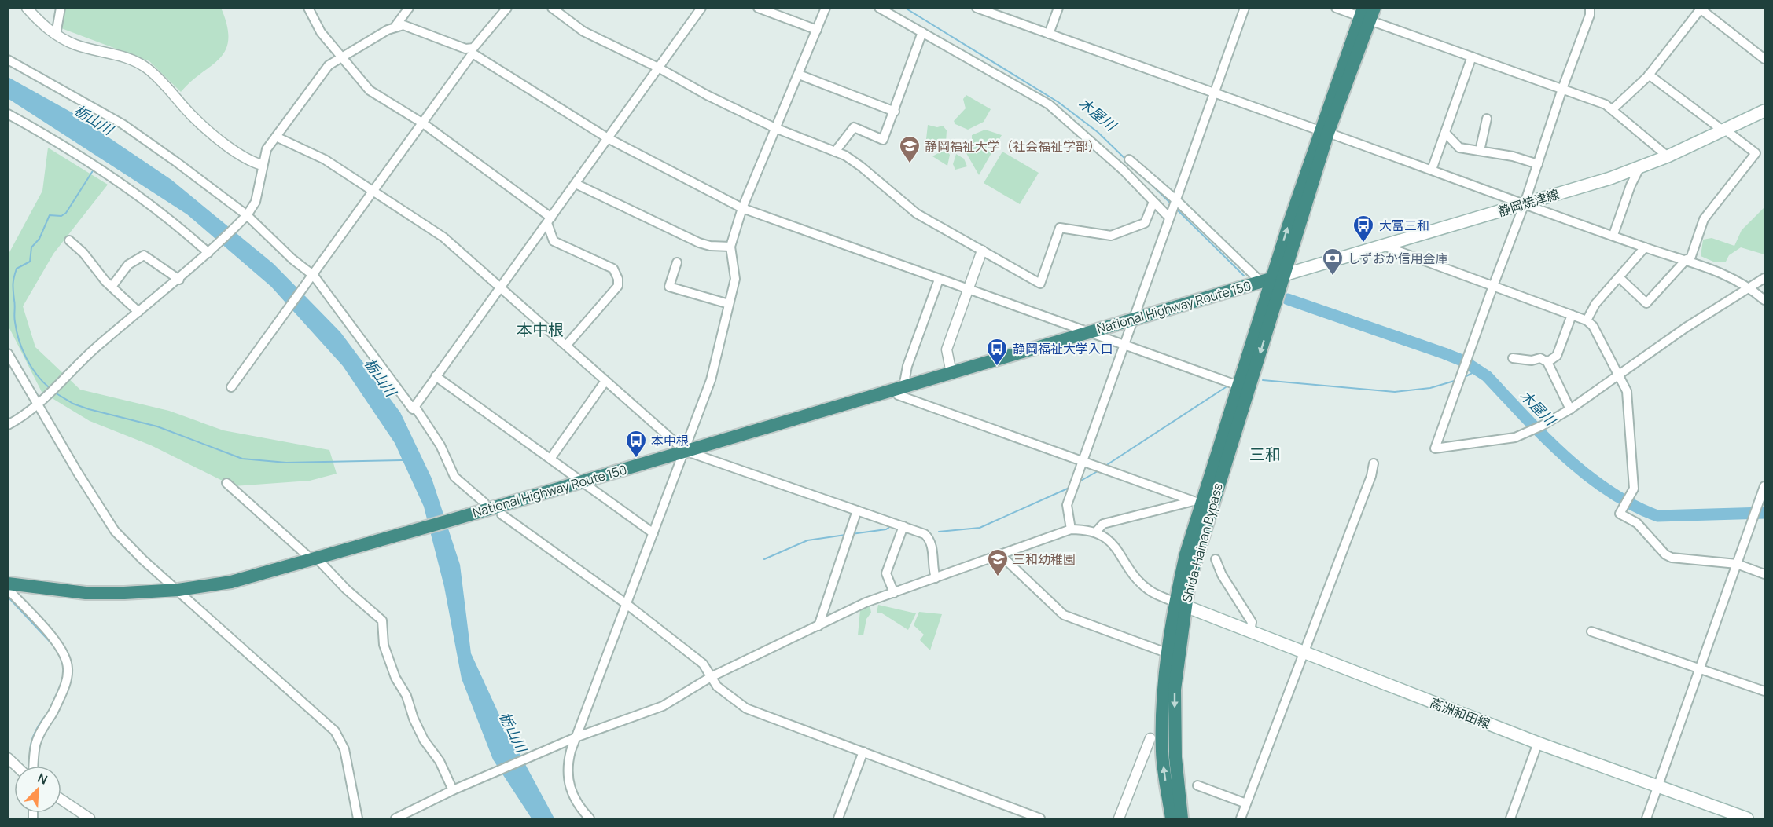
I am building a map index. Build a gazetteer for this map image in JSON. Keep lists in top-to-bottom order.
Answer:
{
  "streets": {
    "highway": ["National Highway Route 150", "Shida-Hainan Bypass"],
    "main road": ["静岡焼津線", "高洲和田線"]
  },
  "crossings": [
    ["静岡焼津線", "National Highway Route 150"],
    ["静岡焼津線", "Shida-Hainan Bypass"],
    ["National Highway Route 150", "Shida-Hainan Bypass"],
    ["Shida-Hainan Bypass", "高洲和田線"]
  ],
  "districts": ["本中根", "三和"],
  "water": ["木屋川", "栃山川"],
  "places": {
    "school or university": ["静岡福祉大学（社会福祉学部）", "三和幼稚園"],
    "bus stop": ["大富三和", "静岡福祉大学入口", "本中根"],
    "bank": ["しずおか信用金庫"]
  },
  "north": "top right"
}
